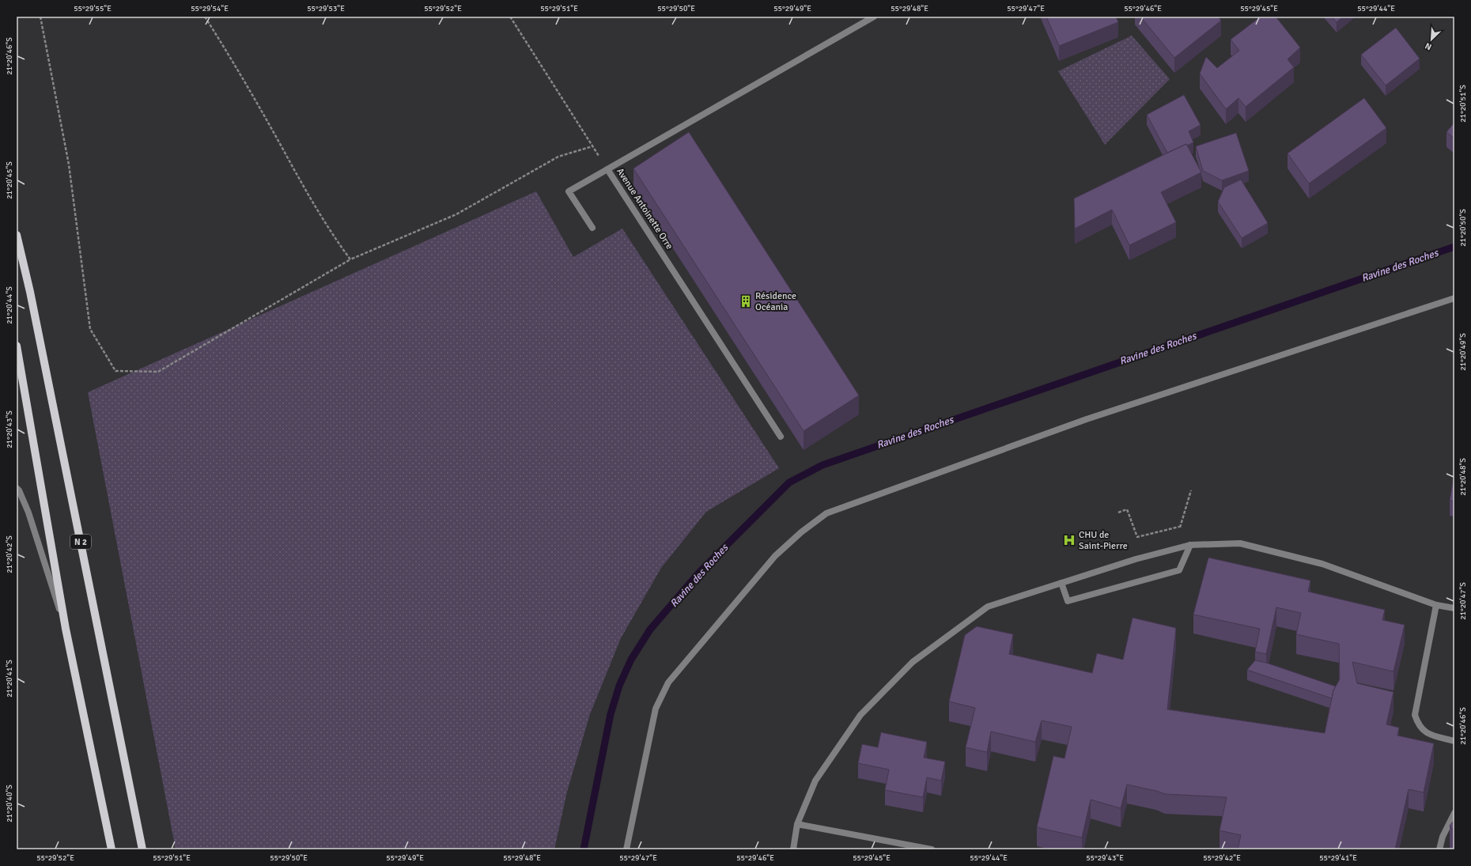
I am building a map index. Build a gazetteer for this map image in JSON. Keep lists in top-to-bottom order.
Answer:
{
  "streets": {
    "main road": ["N 2"],
    "street": ["Avenue Antoinette Orre"]
  },
  "water": ["Ravine des Roches"],
  "places": {
    "building": ["Résidence Océania"],
    "hospital": ["CHU de Saint-Pierre"]
  },
  "north": "bottom left",
  "coordinates": [
    "55°29'55\"E",
    "55°29'54\"E",
    "55°29'53\"E",
    "55°29'52\"E",
    "55°29'51\"E",
    "55°29'50\"E",
    "55°29'49\"E",
    "55°29'48\"E",
    "55°29'47\"E",
    "55°29'46\"E",
    "55°29'45\"E",
    "55°29'44\"E",
    "21°20'46\"S",
    "21°20'51\"S",
    "21°20'45\"S",
    "21°20'50\"S",
    "21°20'44\"S",
    "21°20'49\"S",
    "21°20'43\"S",
    "21°20'48\"S",
    "21°20'42\"S",
    "21°20'47\"S",
    "21°20'41\"S",
    "21°20'40\"S",
    "55°29'43\"E",
    "55°29'42\"E",
    "55°29'41\"E"
  ]
}
